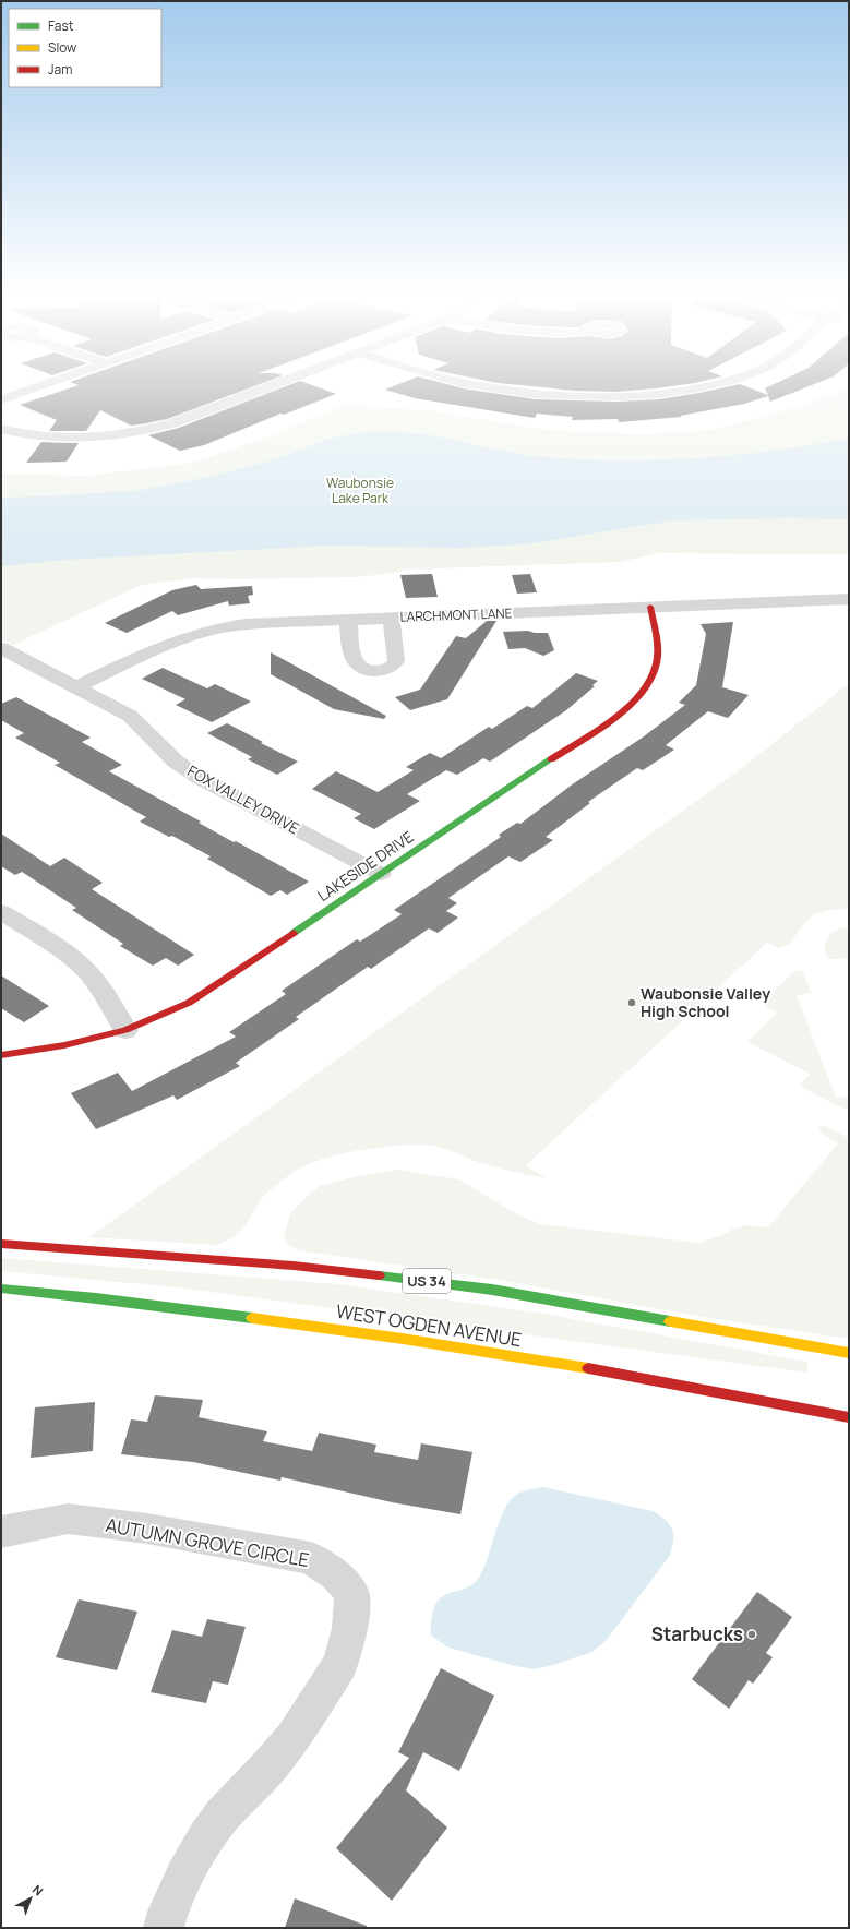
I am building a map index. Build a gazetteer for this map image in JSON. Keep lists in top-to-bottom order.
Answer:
{
  "streets": {
    "main road": ["LAKESIDE DRIVE", "US 34", "WEST OGDEN AVENUE"],
    "street": ["LARCHMONT LANE", "FOX VALLEY DRIVE", "AUTUMN GROVE CIRCLE"]
  },
  "crossings": [
    ["LARCHMONT LANE", "FOX VALLEY DRIVE"],
    ["LARCHMONT LANE", "LAKESIDE DRIVE"],
    ["FOX VALLEY DRIVE", "LAKESIDE DRIVE"]
  ],
  "parks": ["Waubonsie Lake Park"],
  "places": ["Waubonsie Valley High School", "Starbucks"],
  "legend": ["Fast", "Slow", "Jam"],
  "north": "top right"
}
